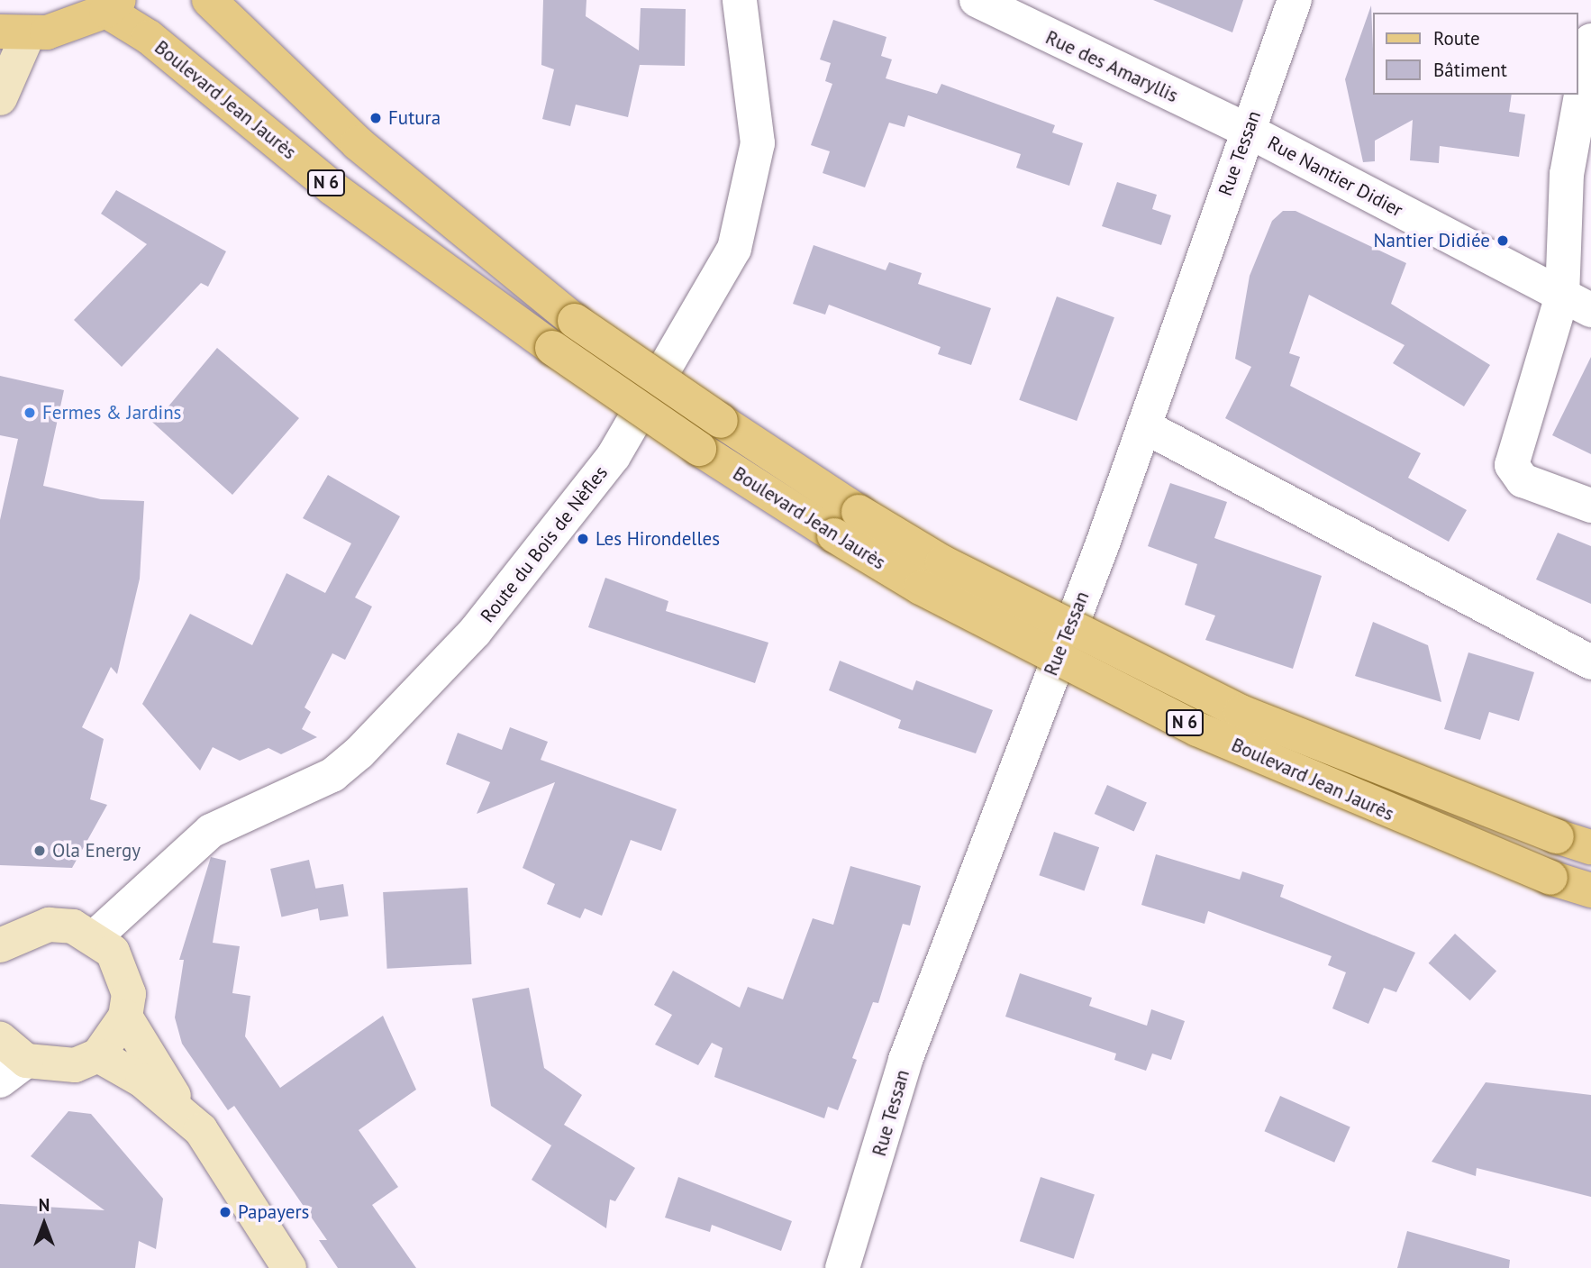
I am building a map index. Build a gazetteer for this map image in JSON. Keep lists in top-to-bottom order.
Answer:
{
  "streets": {
    "main road": ["Boulevard Jean Jaurès", "N 6"],
    "street": [
      "Rue des Amaryllis",
      "Rue Tessan",
      "Rue Nantier Didier",
      "Route du Bois de Nèfles"
    ]
  },
  "crossings": [
    ["Rue des Amaryllis", "Rue Tessan"],
    ["Rue des Amaryllis", "Rue Nantier Didier"],
    ["Boulevard Jean Jaurès", "N 6"],
    ["Rue Tessan", "Rue Nantier Didier"]
  ],
  "places": [
    "Futura",
    "Nantier Didiée",
    "Fermes & Jardins",
    "Les Hirondelles",
    "Ola Energy",
    "Papayers"
  ],
  "legend": ["Route", "Bâtiment"],
  "north": "top"
}
